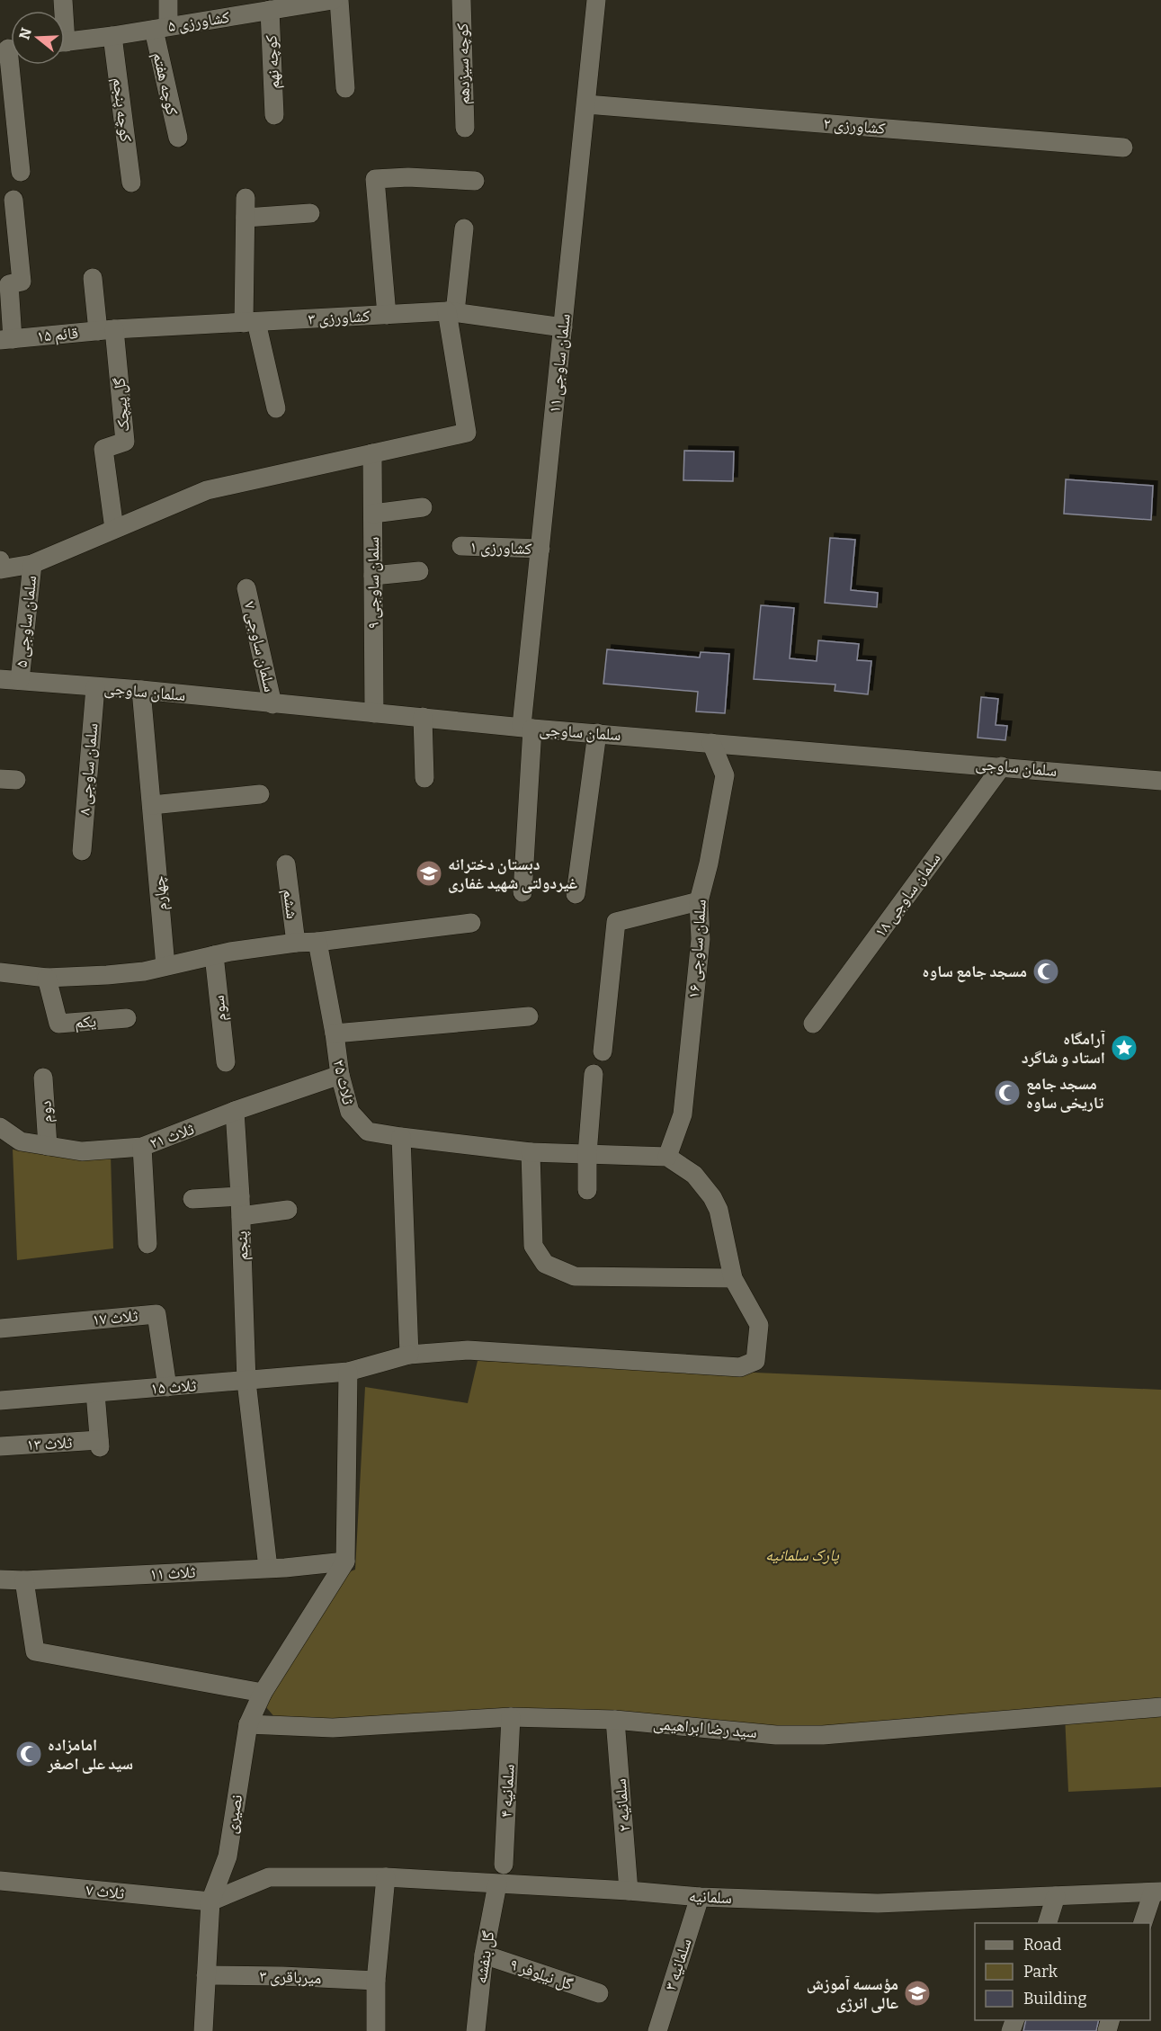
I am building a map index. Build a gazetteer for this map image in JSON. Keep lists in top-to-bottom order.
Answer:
{
  "streets": {
    "street": [
      "کشاورزی ۵",
      "کوچه نهم",
      "کوچه سیزدهم",
      "کوچه هفتم",
      "کوچه پنجم",
      "کشاورزی ۲",
      "کشاورزی ۳",
      "قائم ۱۵",
      "سلمان ساوجی ۱۱",
      "گل پیچک",
      "کشاورزی ۱",
      "سلمان ساوجی ۹",
      "سلمان ساوجی ۵",
      "سلمان ساوجی ۷",
      "سلمان ساوجی",
      "سلمان ساوجی ۸",
      "چهارم",
      "سلمان ساوجی ۱۸",
      "ششم",
      "سلمان ساوجی ۱۶",
      "سوم",
      "یکم",
      "ثلاث ۲۵",
      "دوم",
      "ثلاث ۲۱",
      "پنجم",
      "ثلاث ۱۷",
      "ثلاث ۱۵",
      "ثلاث ۱۳",
      "ثلاث ۱۱",
      "سید رضا ابراهیمی",
      "سلمانیه ۴",
      "سلمانیه ۲",
      "نصیری",
      "ثلاث ۷",
      "سلمانیه",
      "گل بنفشه",
      "سلمانیه ۳",
      "گل نیلوفر ۹",
      "میرباقری ۳"
    ]
  },
  "crossings": [
    ["کشاورزی ۵", "کوچه نهم"],
    ["کشاورزی ۵", "کوچه هفتم"],
    ["کشاورزی ۵", "کوچه پنجم"],
    ["کشاورزی ۲", "سلمان ساوجی ۱۱"],
    ["کشاورزی ۳", "قائم ۱۵"],
    ["کشاورزی ۳", "سلمان ساوجی ۱۱"],
    ["کشاورزی ۳", "گل پیچک"],
    ["قائم ۱۵", "گل پیچک"],
    ["سلمان ساوجی ۱۱", "کشاورزی ۱"],
    ["سلمان ساوجی ۱۱", "سلمان ساوجی"],
    ["سلمان ساوجی ۹", "سلمان ساوجی"],
    ["سلمان ساوجی ۵", "سلمان ساوجی"],
    ["سلمان ساوجی ۷", "سلمان ساوجی"],
    ["سلمان ساوجی", "سلمان ساوجی ۸"],
    ["سلمان ساوجی", "چهارم"],
    ["سلمان ساوجی", "سلمان ساوجی ۱۸"],
    ["سلمان ساوجی", "سلمان ساوجی ۱۶"],
    ["سلمان ساوجی ۱۶", "ثلاث ۲۵"],
    ["ثلاث ۲۵", "ثلاث ۲۱"],
    ["دوم", "ثلاث ۲۱"],
    ["ثلاث ۲۱", "پنجم"],
    ["پنجم", "ثلاث ۱۵"],
    ["پنجم", "ثلاث ۱۱"],
    ["ثلاث ۱۷", "ثلاث ۱۵"],
    ["ثلاث ۱۵", "ثلاث ۱۳"],
    ["ثلاث ۱۱", "نصیری"],
    ["سید رضا ابراهیمی", "سلمانیه ۴"],
    ["سید رضا ابراهیمی", "سلمانیه ۲"],
    ["سید رضا ابراهیمی", "نصیری"],
    ["سلمانیه ۲", "سلمانیه"],
    ["نصیری", "ثلاث ۷"],
    ["نصیری", "سلمانیه"],
    ["نصیری", "میرباقری ۳"],
    ["ثلاث ۷", "سلمانیه"],
    ["سلمانیه", "گل بنفشه"],
    ["سلمانیه", "سلمانیه ۳"],
    ["گل بنفشه", "گل نیلوفر ۹"]
  ],
  "parks": ["پارک سلمانیه"],
  "places": {
    "school or university": ["دبستان دخترانه غیردولتی شهید غفاری", "مؤسسه آموزش عالی انرژی"],
    "mosque": ["مسجد جامع ساوه", "مسجد جامع تاریخی ساوه", "امامزاده سید علی اصغر"],
    "place": ["آرامگاه استاد و شاگرد"]
  },
  "legend": ["Road", "Park", "Building"],
  "north": "left"
}
